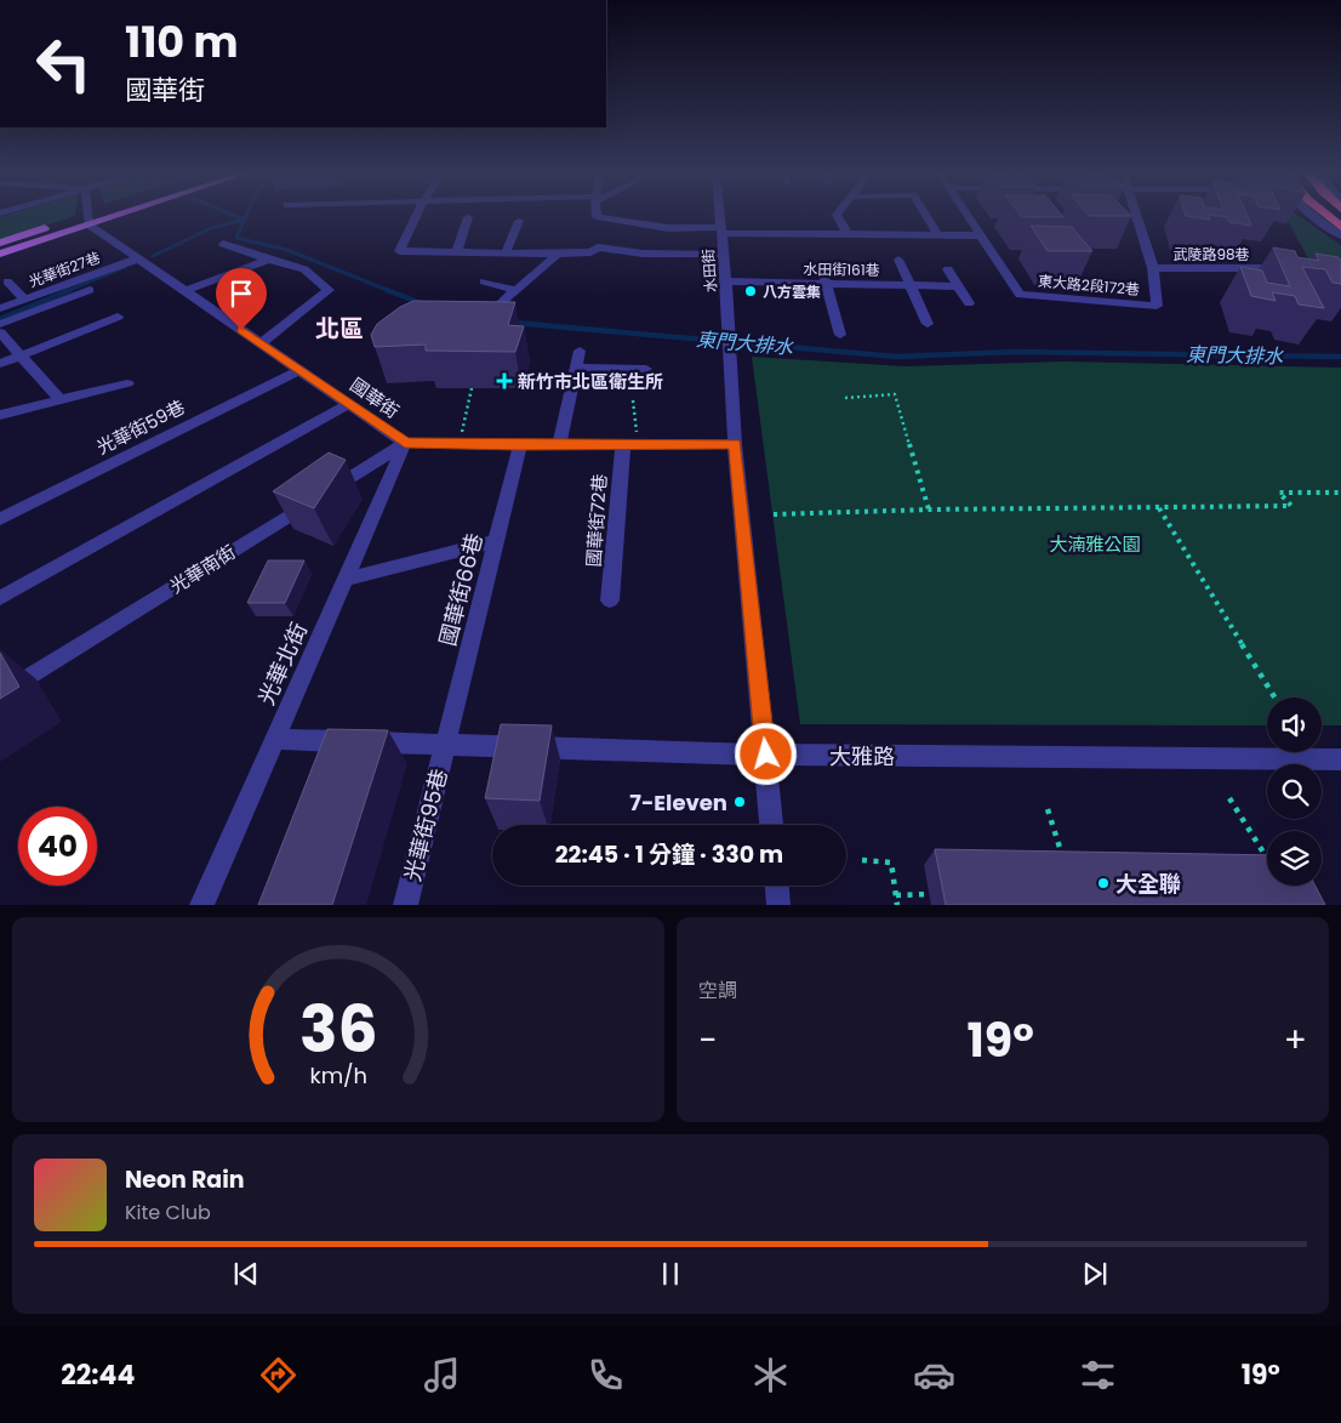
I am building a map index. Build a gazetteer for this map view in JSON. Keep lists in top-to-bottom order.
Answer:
{
  "streets": {
    "street": [
      "武陵路98巷",
      "光華街27巷",
      "水田街161巷",
      "水田街",
      "東大路2段172巷",
      "國華街",
      "光華街59巷",
      "國華街72巷",
      "光華南街",
      "國華街66巷",
      "光華北街",
      "大雅路",
      "光華街95巷"
    ]
  },
  "crossings": [
    ["武陵路98巷", "東大路2段172巷"],
    ["光華街27巷", "國華街"],
    ["水田街161巷", "水田街"],
    ["水田街", "國華街"],
    ["水田街", "大雅路"],
    ["國華街", "光華街59巷"],
    ["國華街", "國華街72巷"],
    ["國華街", "光華南街"],
    ["國華街", "國華街66巷"],
    ["國華街", "光華北街"],
    ["光華南街", "光華北街"],
    ["國華街66巷", "大雅路"],
    ["國華街66巷", "光華街95巷"],
    ["光華北街", "大雅路"],
    ["大雅路", "光華街95巷"]
  ],
  "districts": ["北區"],
  "water": ["東門大排水"],
  "parks": ["大湳雅公園"],
  "places": {
    "other": ["八方雲集", "7-Eleven", "大全聯"],
    "health": ["新竹市北區衛生所"]
  },
  "page": {
    "turn": ["110 m", "國華街"],
    "limit": "40",
    "trip": "22:45 · 1 分鐘 · 330 m",
    "tile": "空調",
    "heat": ["−", "19°", "+"],
    "song": ["Neon Rain", "Kite Club"],
    "tabs": ["22:44", "19°"],
    "gauge": ["36", "km/h"]
  }
}
